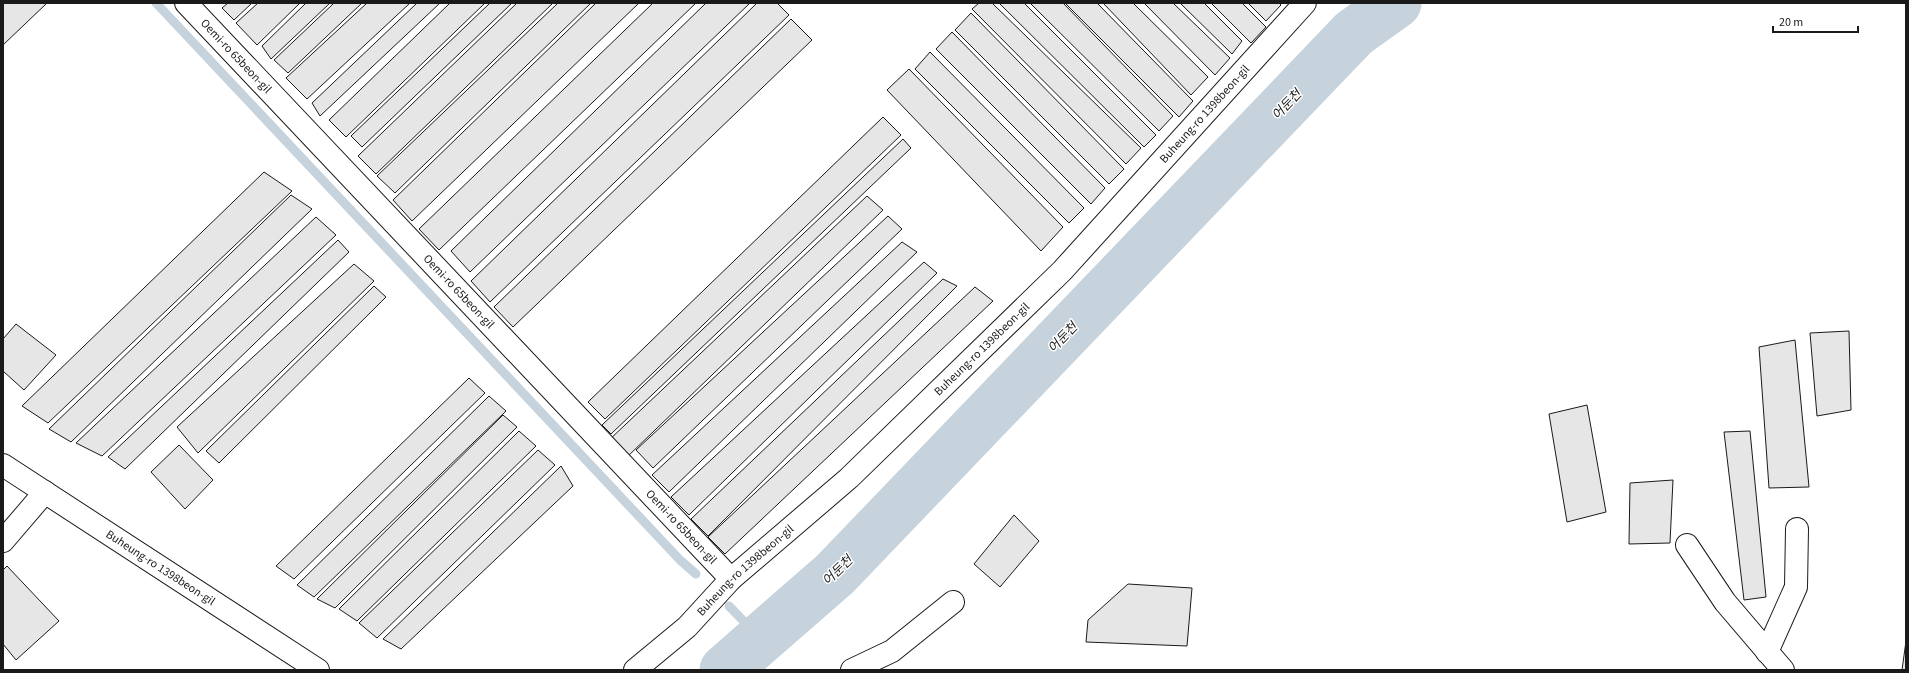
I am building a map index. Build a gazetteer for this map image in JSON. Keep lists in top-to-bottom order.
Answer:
{
  "streets": {
    "street": ["Oemi-ro 65beon-gil", "Buheung-ro 1398beon-gil"]
  },
  "crossings": [
    ["Oemi-ro 65beon-gil", "Buheung-ro 1398beon-gil"]
  ],
  "water": ["어둔천"],
  "scale_bar": "20 m"
}
